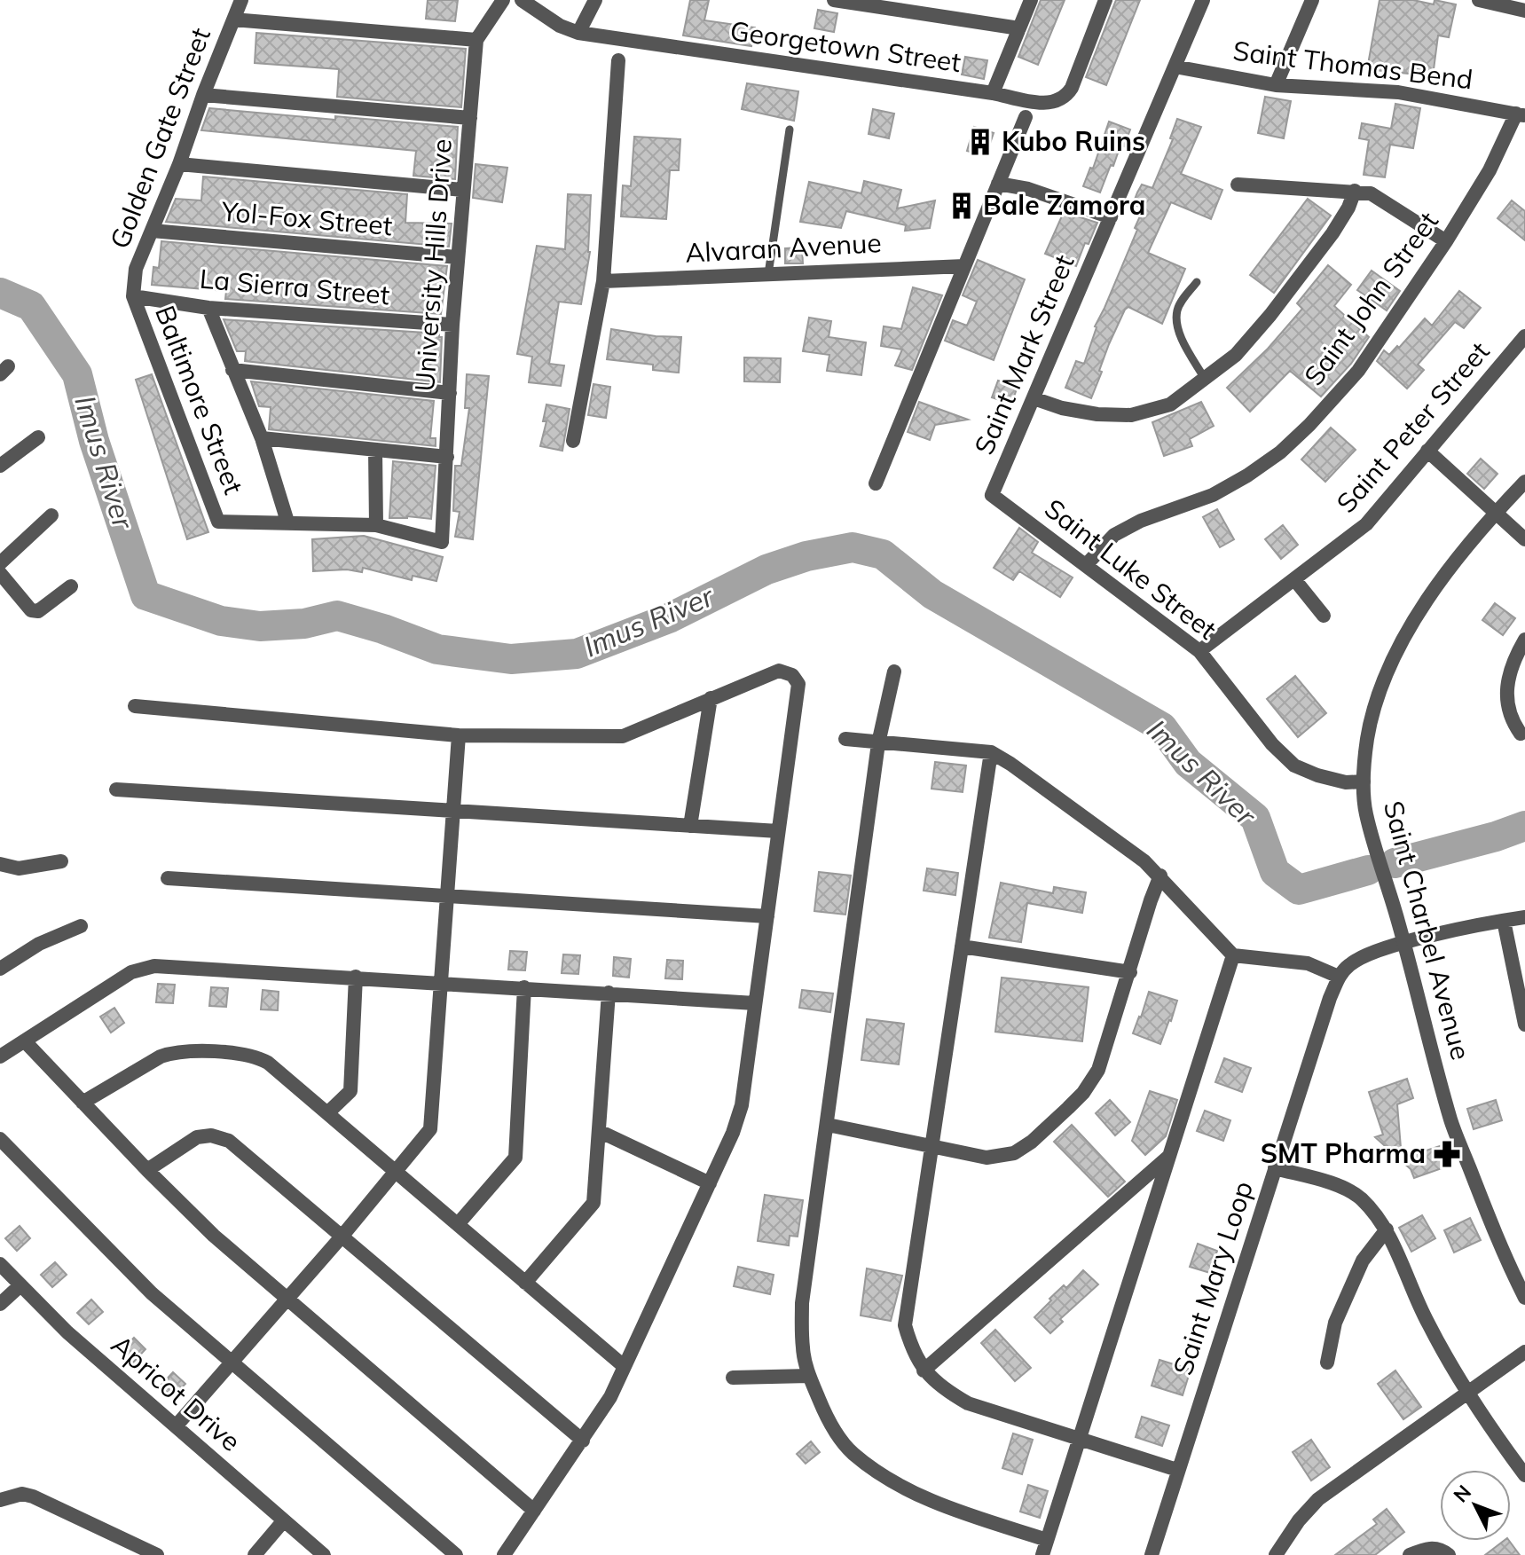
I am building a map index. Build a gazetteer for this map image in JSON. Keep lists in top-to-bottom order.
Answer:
{
  "streets": {
    "street": [
      "Georgetown Street",
      "Saint Thomas Bend",
      "Golden Gate Street",
      "Yol-Fox Street",
      "Alvaran Avenue",
      "University Hills Drive",
      "La Sierra Street",
      "Saint John Street",
      "Saint Mark Street",
      "Baltimore Street",
      "Saint Peter Street",
      "Saint Luke Street",
      "Saint Charbel Avenue",
      "Saint Mary Loop",
      "Apricot Drive"
    ]
  },
  "crossings": [
    ["Saint Thomas Bend", "Saint John Street"],
    ["Saint Thomas Bend", "Saint Mark Street"],
    ["Golden Gate Street", "Yol-Fox Street"],
    ["Golden Gate Street", "La Sierra Street"],
    ["Golden Gate Street", "Baltimore Street"],
    ["Yol-Fox Street", "University Hills Drive"],
    ["University Hills Drive", "La Sierra Street"],
    ["La Sierra Street", "Baltimore Street"],
    ["Saint John Street", "Saint Luke Street"],
    ["Saint Mark Street", "Saint Luke Street"],
    ["Saint Peter Street", "Saint Luke Street"],
    ["Saint Luke Street", "Saint Charbel Avenue"]
  ],
  "water": ["Imus River"],
  "places": {
    "building": ["Kubo Ruins", "Bale Zamora"],
    "pharmacy": ["SMT Pharma"]
  },
  "north": "top left"
}
